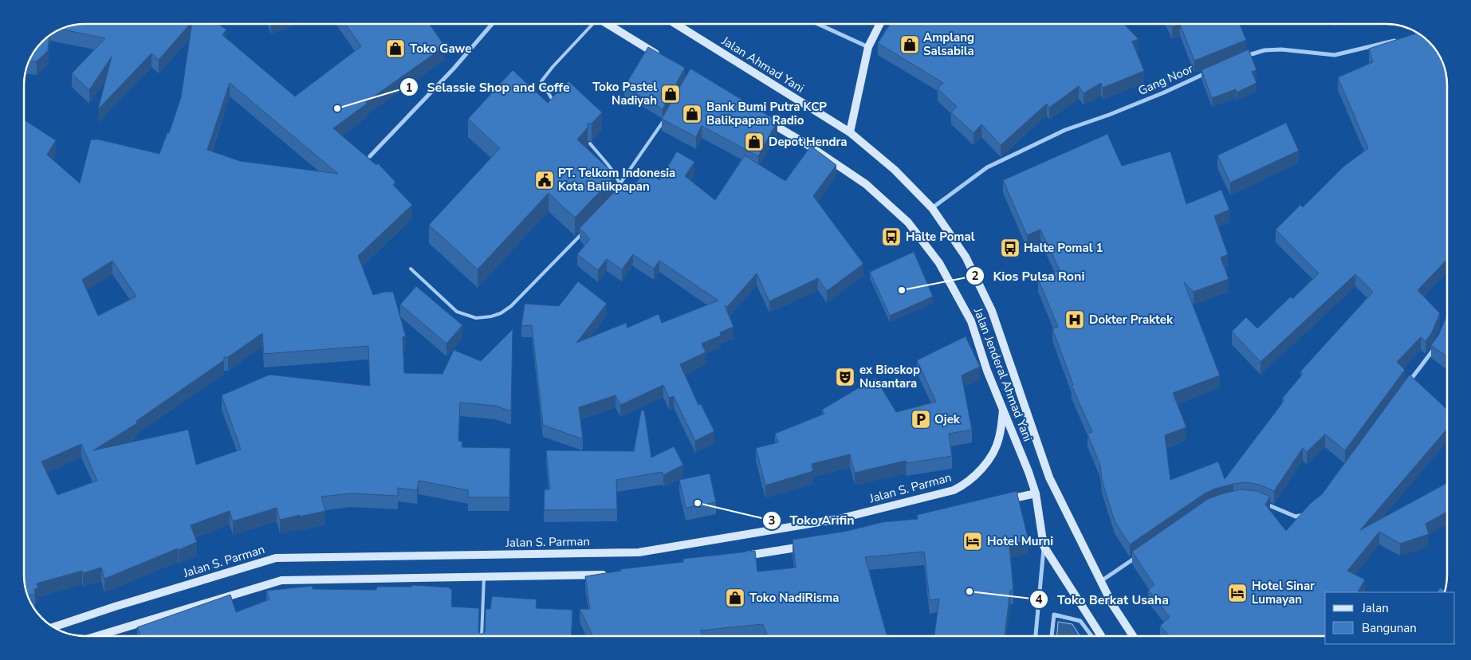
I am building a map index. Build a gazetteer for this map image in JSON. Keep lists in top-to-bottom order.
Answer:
{
  "streets": {
    "main road": ["Jalan Ahmad Yani", "Jalan Jenderal Ahmad Yani", "Jalan S. Parman"],
    "street": ["Gang Noor"]
  },
  "crossings": [
    ["Jalan Ahmad Yani", "Jalan Jenderal Ahmad Yani"],
    ["Gang Noor", "Jalan Jenderal Ahmad Yani"],
    ["Jalan Jenderal Ahmad Yani", "Jalan S. Parman"]
  ],
  "places": {
    "shop": [
      "Amplang Salsabila",
      "Toko Gawe",
      "Toko Pastel Nadiyah",
      "Bank Bumi Putra KCP Balikpapan Radio",
      "Depot Hendra",
      "Toko NadiRisma"
    ],
    "other": [
      "Selassie Shop and Coffe",
      "Kios Pulsa Roni",
      "Toko Arifin",
      "Toko Berkat Usaha"
    ],
    "public building": ["PT. Telkom Indonesia Kota Balikpapan"],
    "bus stop": ["Halte Pomal", "Halte Pomal 1"],
    "hospital": ["Dokter Praktek"],
    "theatre": ["ex Bioskop Nusantara"],
    "parking": ["Ojek"],
    "hotel": ["Hotel Murni", "Hotel Sinar Lumayan"]
  },
  "legend": ["Jalan", "Bangunan"]
}
